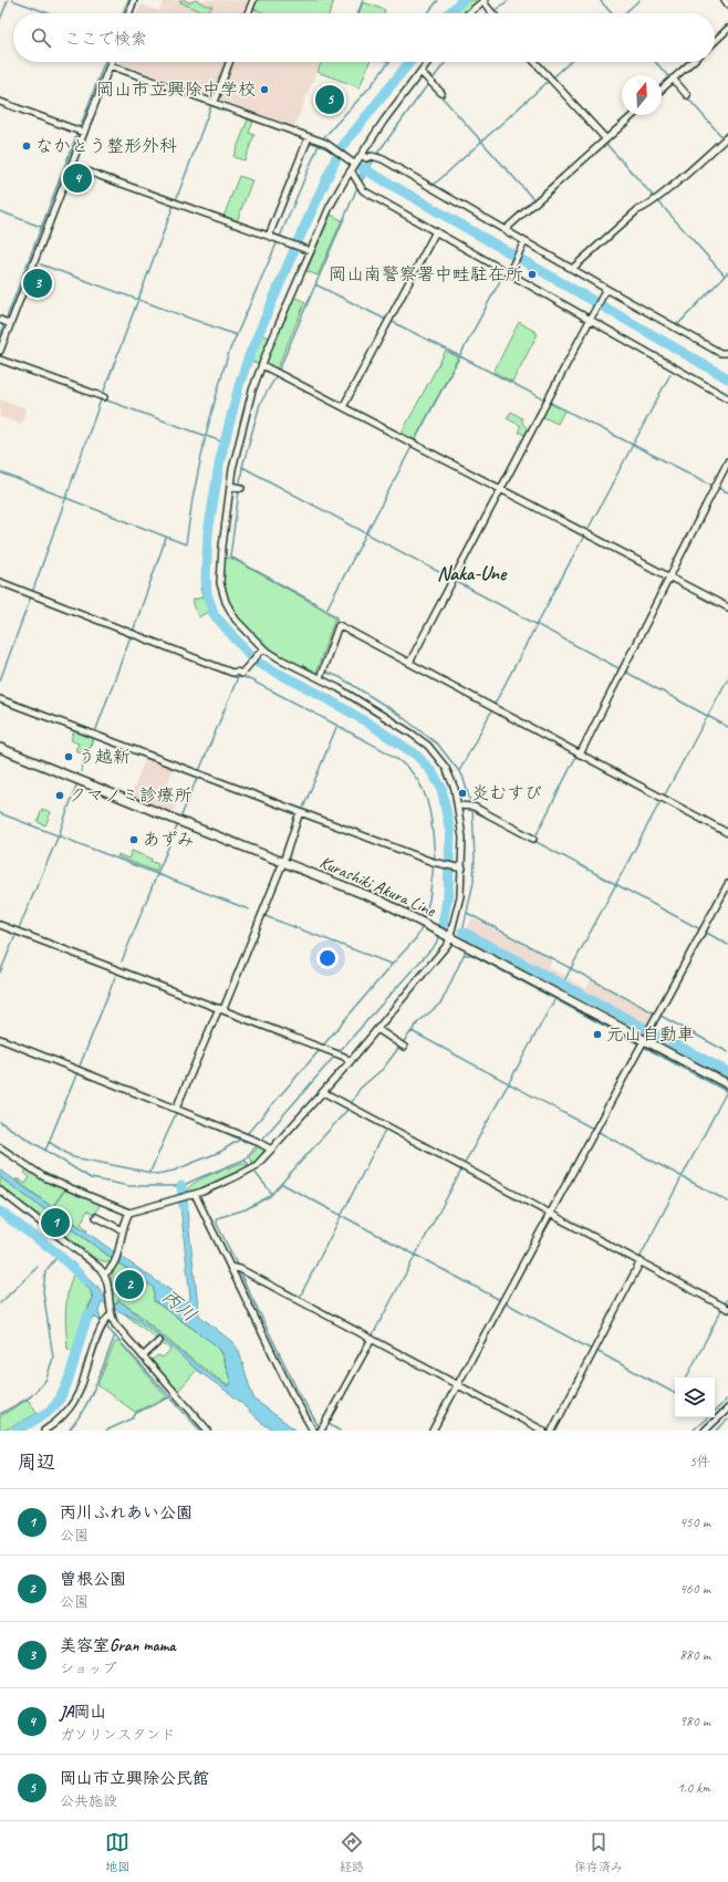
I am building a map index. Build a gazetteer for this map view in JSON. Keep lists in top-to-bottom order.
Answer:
{
  "streets": {
    "main road": ["Kurashiki Akura Line"]
  },
  "districts": ["Naka-Une"],
  "water": ["丙川"],
  "places": [
    "岡山市立興除中学校",
    "なかとう整形外科",
    "岡山南警察署中畦駐在所",
    "う越新",
    "炎むすび",
    "クマノミ診療所",
    "あずみ",
    "元山自動車"
  ],
  "north": "top",
  "page": {
    "search": "ここで検索",
    "pins": [
      "5",
      "4",
      "3",
      "1",
      "2"
    ],
    "heading": ["周辺", "5件"],
    "list": [
      {
        "mark": "1",
        "name": "丙川ふれあい公園",
        "note": "公園",
        "value": "450 m"
      },
      {
        "mark": "2",
        "name": "曽根公園",
        "note": "公園",
        "value": "460 m"
      },
      {
        "mark": "3",
        "name": "美容室Gran mama",
        "note": "ショップ",
        "value": "880 m"
      },
      {
        "mark": "4",
        "name": "JA岡山",
        "note": "ガソリンスタンド",
        "value": "980 m"
      },
      {
        "mark": "5",
        "name": "岡山市立興除公民館",
        "note": "公共施設",
        "value": "1.0 km"
      }
    ],
    "nav": ["地図", "経路", "保存済み"]
  }
}
